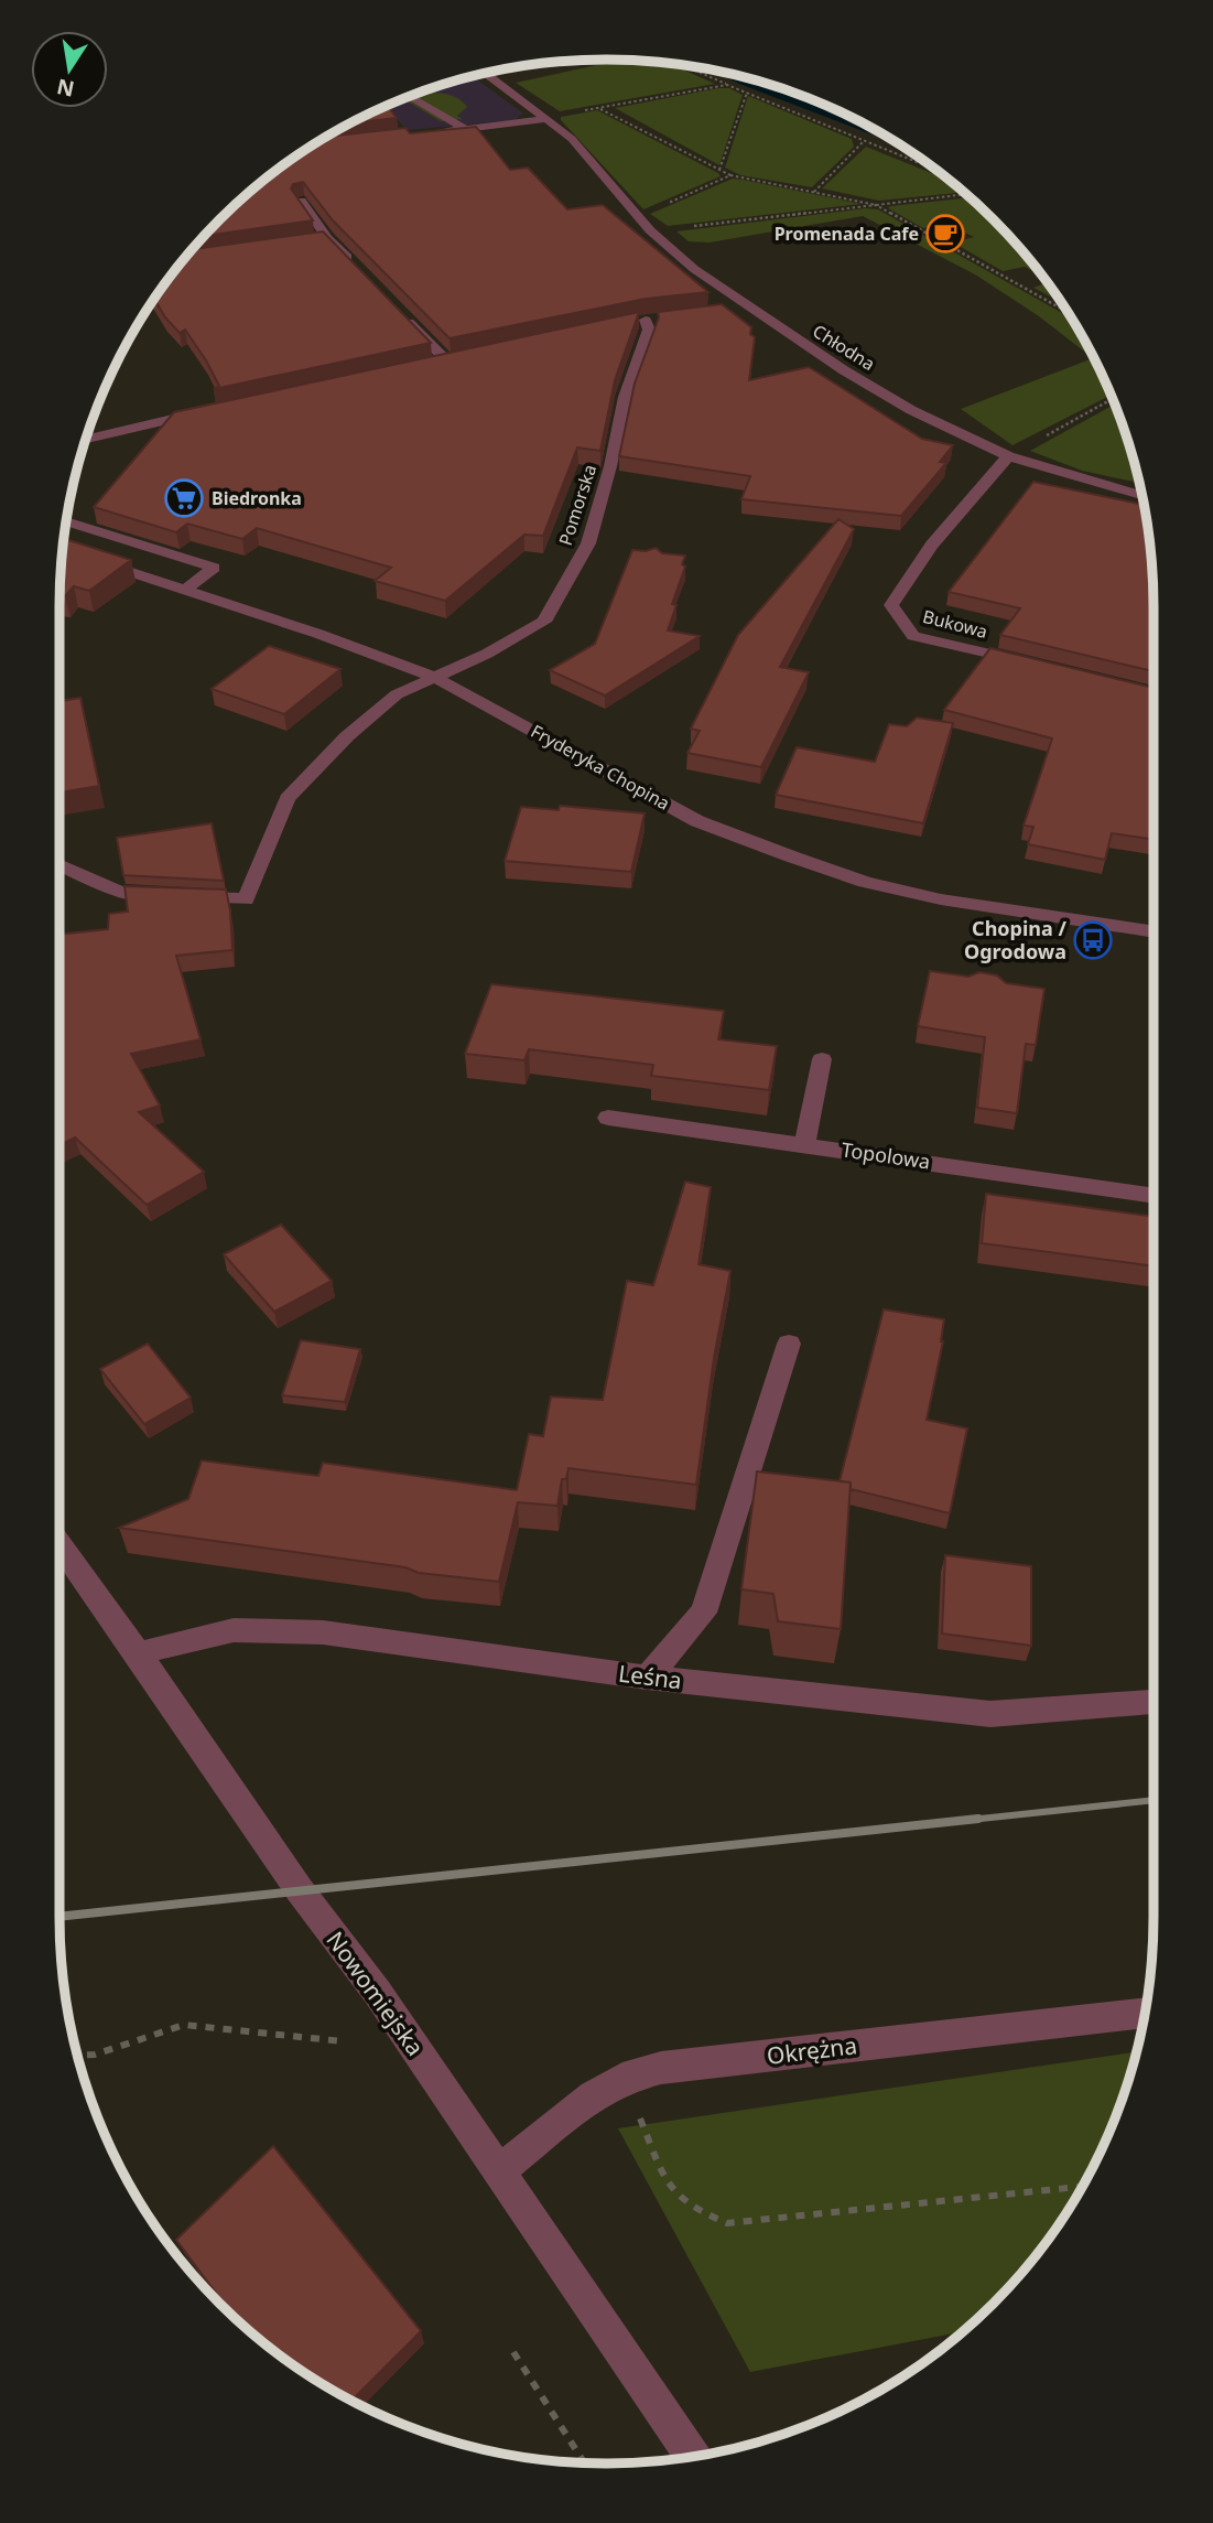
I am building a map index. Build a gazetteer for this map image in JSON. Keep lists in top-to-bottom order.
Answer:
{
  "streets": {
    "street": [
      "Chłodna",
      "Pomorska",
      "Bukowa",
      "Fryderyka Chopina",
      "Topolowa",
      "Leśna",
      "Nowomiejska",
      "Okrężna"
    ]
  },
  "crossings": [
    ["Chłodna", "Bukowa"],
    ["Pomorska", "Fryderyka Chopina"],
    ["Leśna", "Nowomiejska"],
    ["Nowomiejska", "Okrężna"]
  ],
  "places": {
    "cafe": ["Promenada Cafe"],
    "supermarket": ["Biedronka"],
    "bus stop": ["Chopina / Ogrodowa"]
  },
  "north": "bottom"
}
